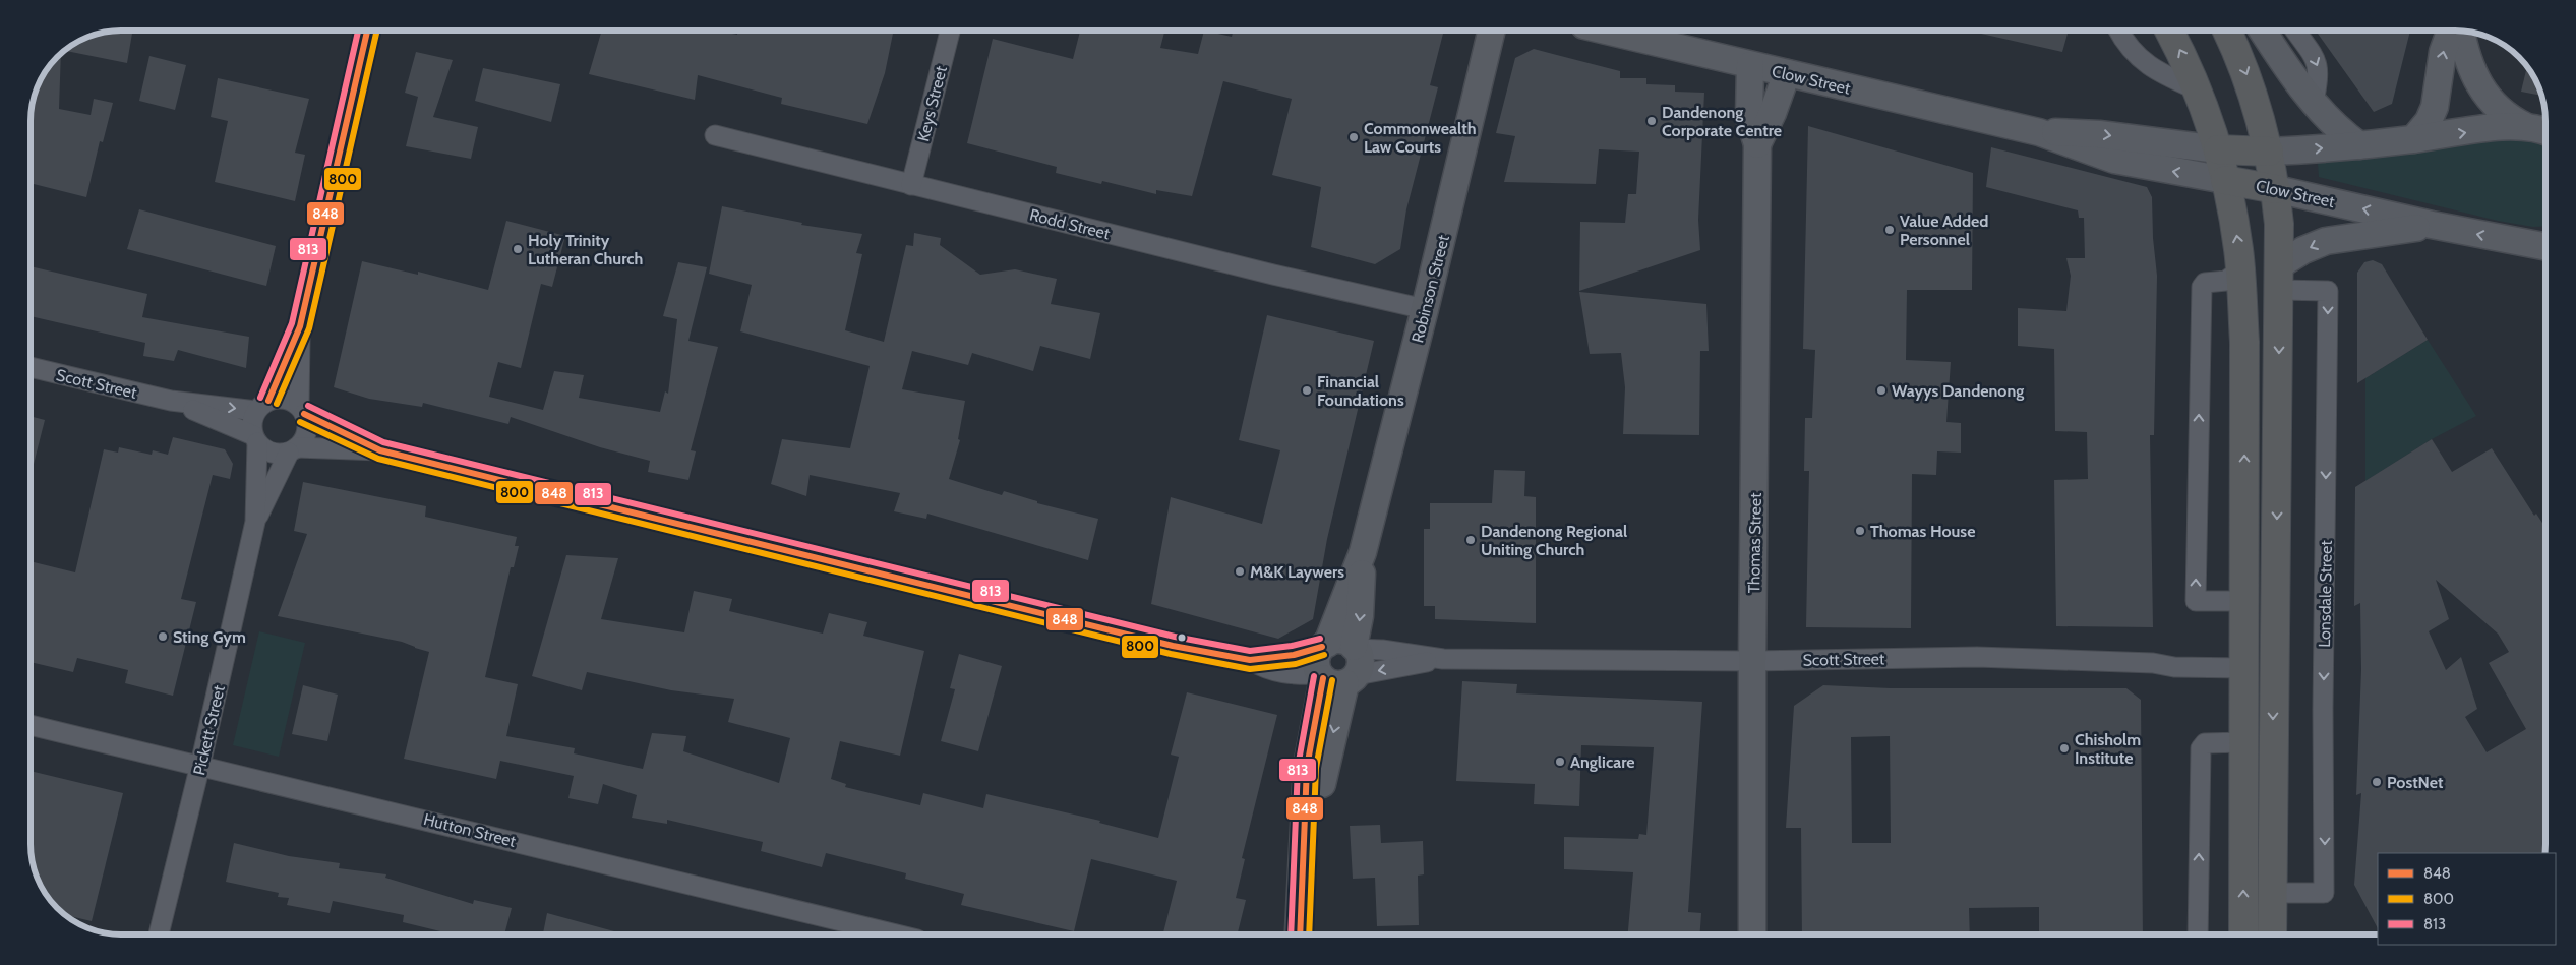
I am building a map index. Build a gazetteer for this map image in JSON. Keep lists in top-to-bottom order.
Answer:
{
  "streets": {
    "highway": ["Clow Street"],
    "street": [
      "Keys Street",
      "Rodd Street",
      "Robinson Street",
      "Scott Street",
      "Thomas Street",
      "Lonsdale Street",
      "Pickett Street",
      "Hutton Street"
    ]
  },
  "crossings": [
    ["Clow Street", "Thomas Street"],
    ["Keys Street", "Rodd Street"],
    ["Rodd Street", "Robinson Street"],
    ["Robinson Street", "Scott Street"],
    ["Scott Street", "Thomas Street"],
    ["Scott Street", "Pickett Street"],
    ["Pickett Street", "Hutton Street"]
  ],
  "one_way": ["Lonsdale Street"],
  "places": [
    "Dandenong Corporate Centre",
    "Commonwealth Law Courts",
    "Value Added Personnel",
    "Holy Trinity Lutheran Church",
    "Financial Foundations",
    "Wayys Dandenong",
    "Thomas House",
    "Dandenong Regional Uniting Church",
    "M&K Laywers",
    "Sting Gym",
    "Chisholm Institute",
    "Anglicare",
    "PostNet"
  ],
  "lines": ["transit line 848", "transit line 800", "transit line 813"],
  "legend": ["848", "800", "813"]
}
